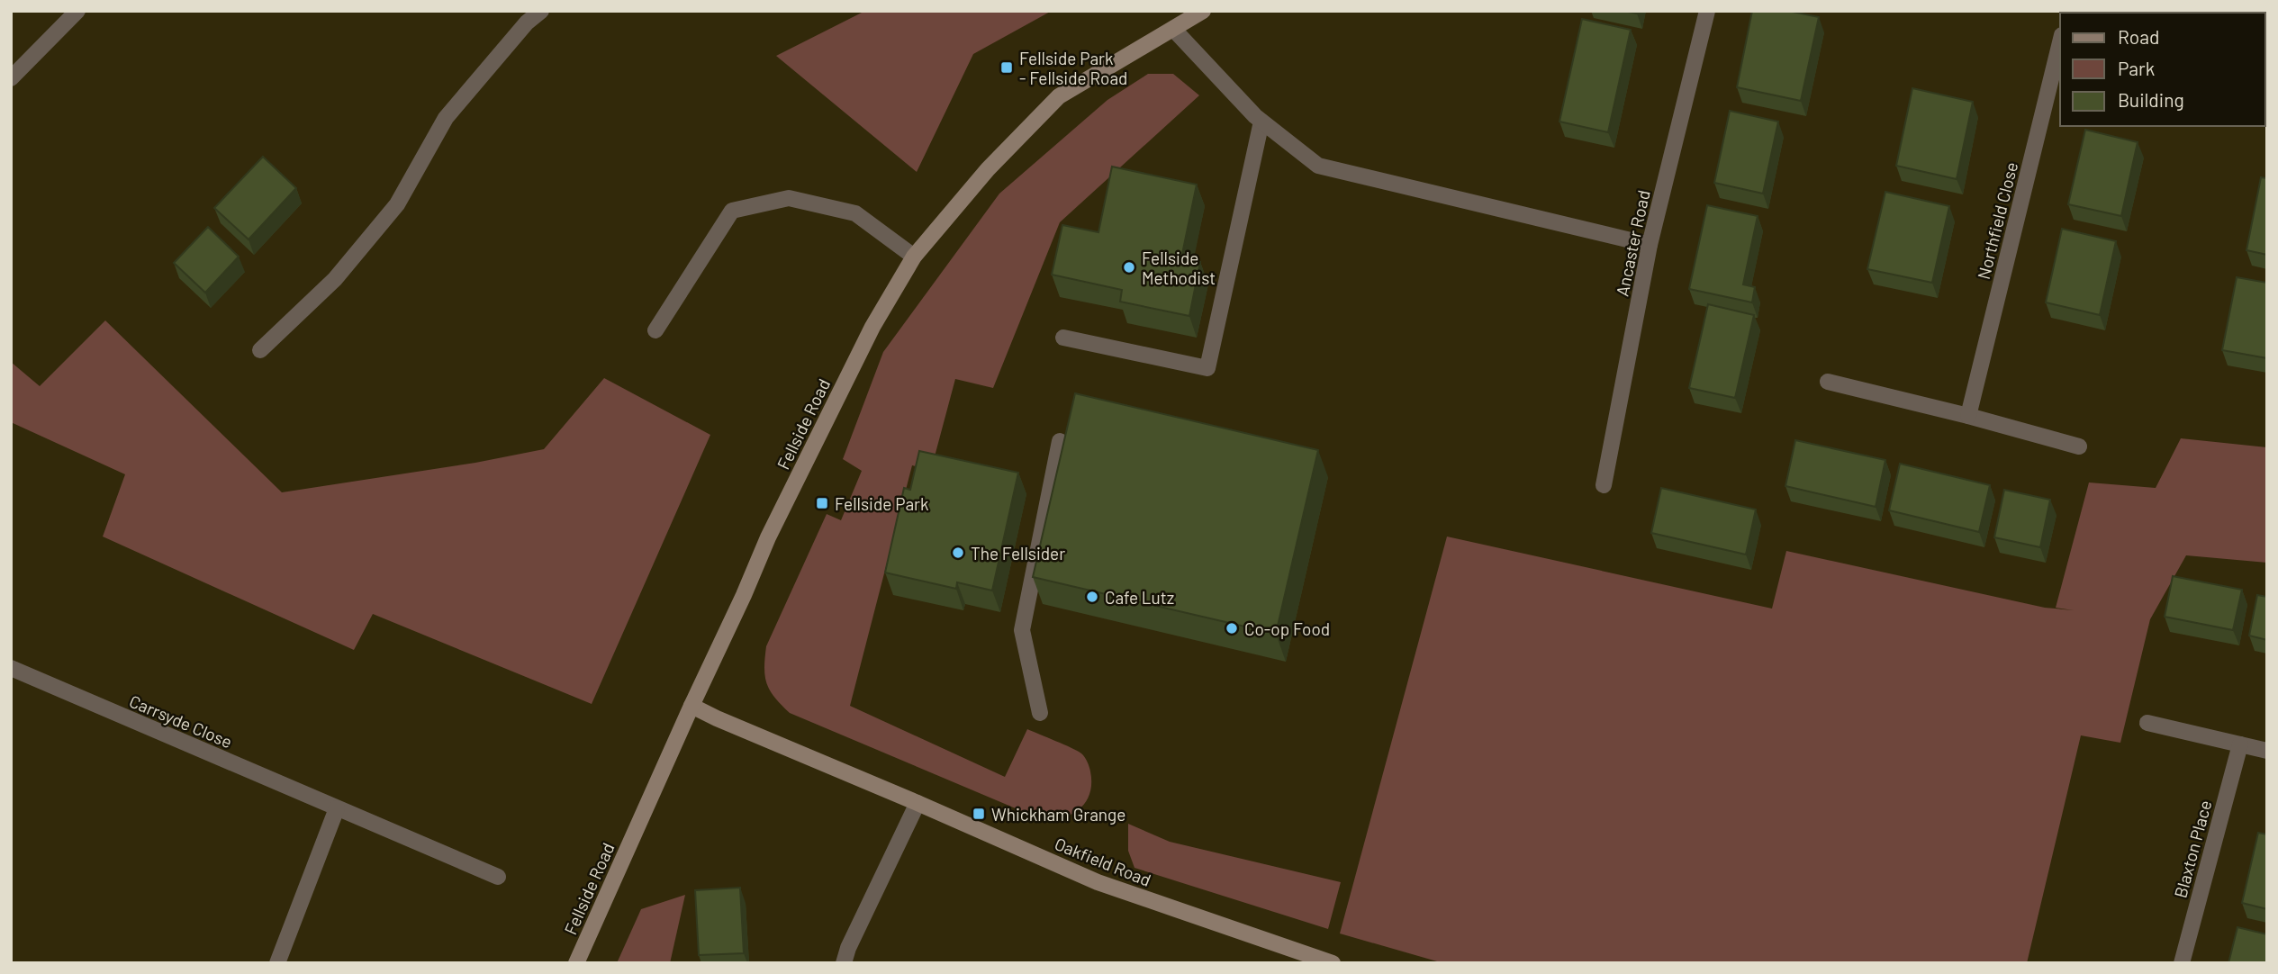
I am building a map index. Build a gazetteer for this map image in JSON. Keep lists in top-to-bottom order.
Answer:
{
  "streets": {
    "street": [
      "Northfield Close",
      "Ancaster Road",
      "Fellside Road",
      "Carrsyde Close",
      "Blaxton Place",
      "Oakfield Road"
    ]
  },
  "crossings": [
    ["Fellside Road", "Oakfield Road"]
  ],
  "places": {
    "transit": ["Fellside Park - Fellside Road", "Fellside Park", "Whickham Grange"],
    "other": [
      "Fellside Methodist",
      "The Fellsider",
      "Cafe Lutz",
      "Co-op Food"
    ]
  },
  "legend": ["Road", "Park", "Building"]
}
